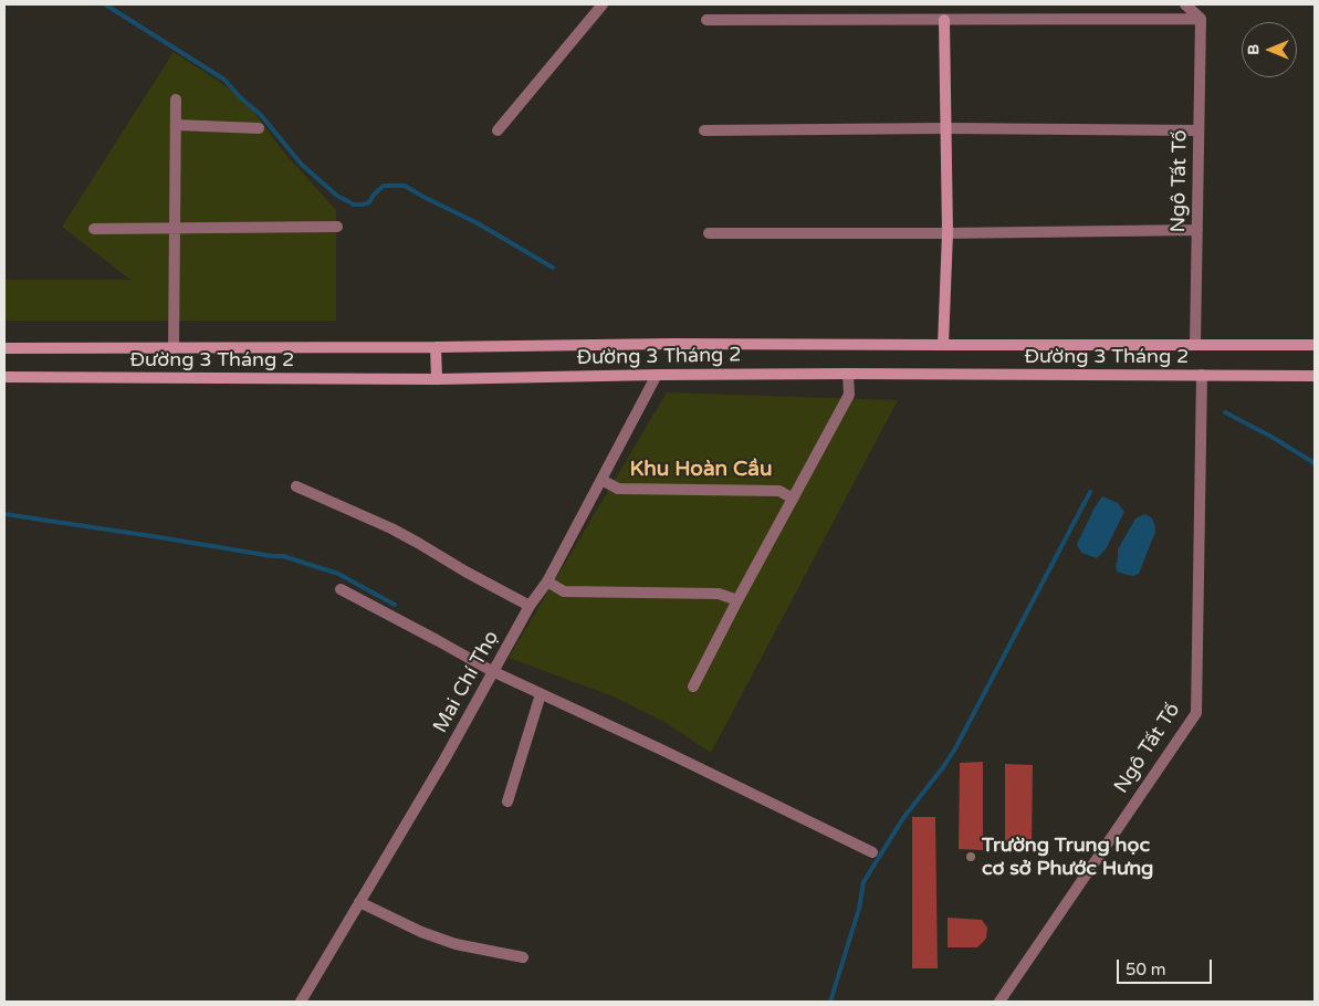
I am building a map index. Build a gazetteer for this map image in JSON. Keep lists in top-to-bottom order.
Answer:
{
  "streets": {
    "main road": ["Đường 3 Tháng 2"],
    "street": ["Ngô Tất Tố", "Mai Chí Thọ"]
  },
  "crossings": [
    ["Ngô Tất Tố", "Đường 3 Tháng 2"],
    ["Đường 3 Tháng 2", "Mai Chí Thọ"]
  ],
  "districts": ["Khu Hoàn Cầu"],
  "places": ["Trường Trung học cơ sở Phước Hưng"],
  "scale_bar": "50 m",
  "north": "left"
}
